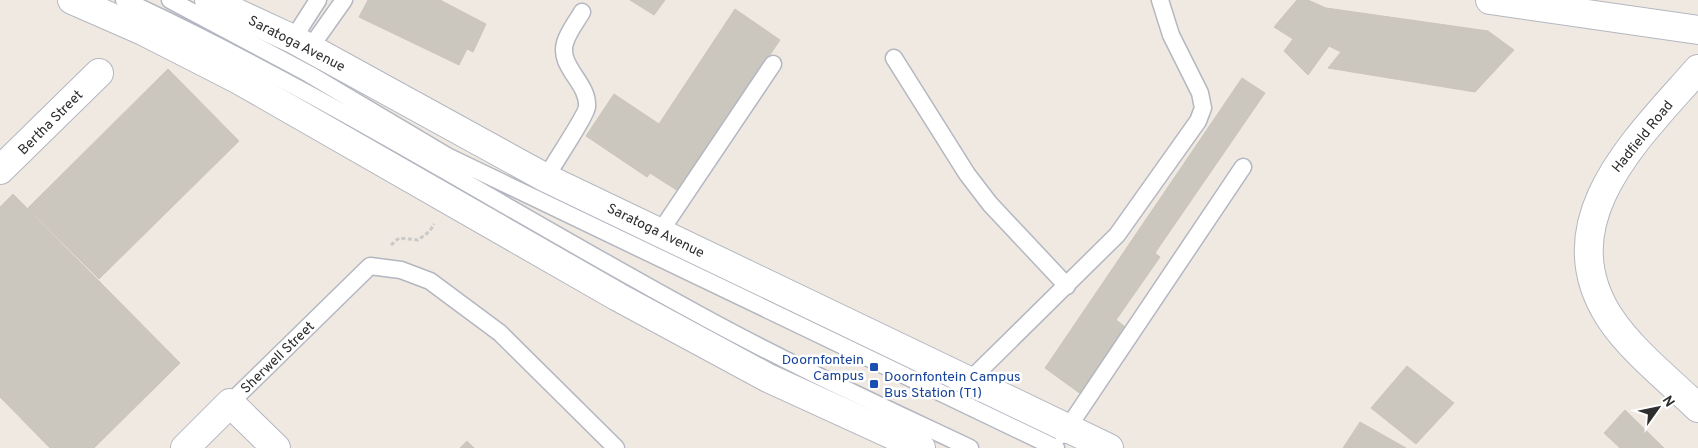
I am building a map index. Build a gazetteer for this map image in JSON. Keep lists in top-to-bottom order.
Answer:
{
  "streets": {
    "main road": [
      "Saratoga Avenue",
      "Bertha Street",
      "Hadfield Road",
      "Sherwell Street"
    ]
  },
  "places": {
    "transit": ["Doornfontein Campus", "Doornfontein Campus Bus Station (T1)"]
  },
  "north": "top right"
}
